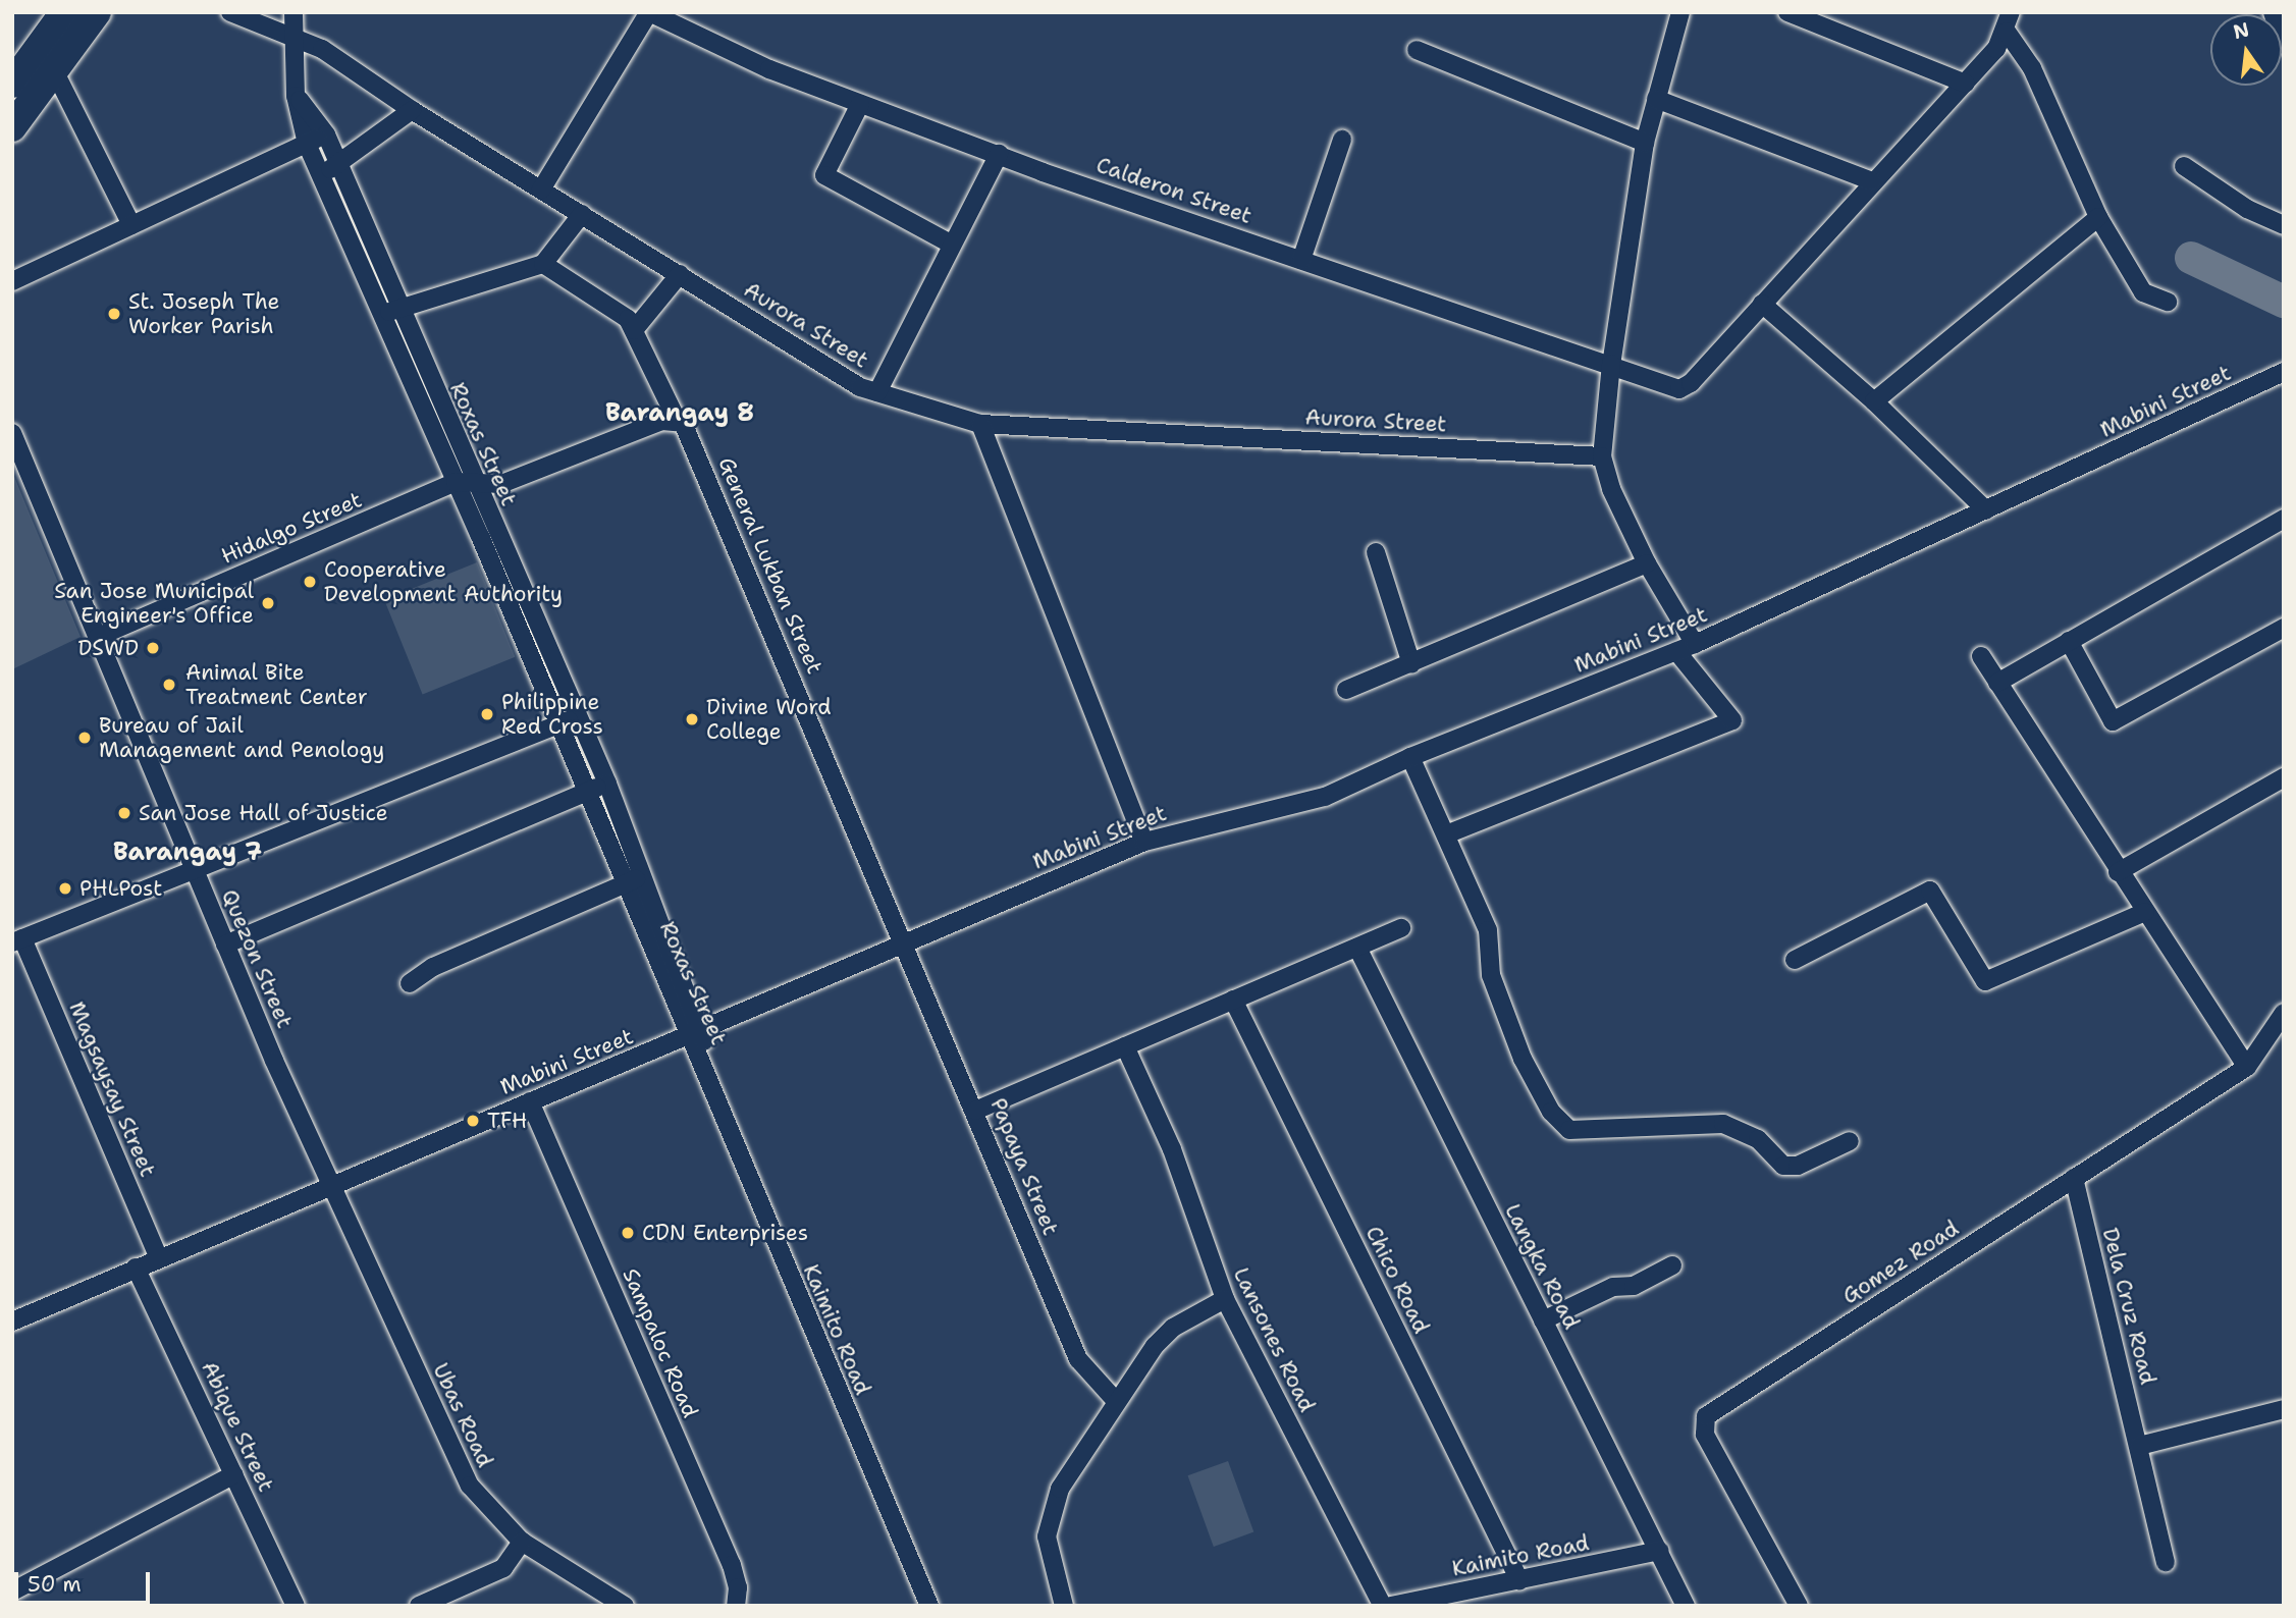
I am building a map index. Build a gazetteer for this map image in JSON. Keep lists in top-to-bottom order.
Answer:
{
  "streets": {
    "street": [
      "Calderon Street",
      "Aurora Street",
      "Mabini Street",
      "Roxas Street",
      "Hidalgo Street",
      "General Lukban Street",
      "Quezon Street",
      "Magsaysay Street",
      "Papaya Street",
      "Gomez Road",
      "Langka Road",
      "Chico Road",
      "Dela Cruz Road",
      "Kaimito Road",
      "Lansones Road",
      "Sampaloc Road",
      "Ubas Road",
      "Abique Street"
    ]
  },
  "crossings": [
    ["Aurora Street", "Roxas Street"],
    ["Mabini Street", "Roxas Street"],
    ["Mabini Street", "General Lukban Street"],
    ["Mabini Street", "Quezon Street"],
    ["Mabini Street", "Magsaysay Street"],
    ["Mabini Street", "Papaya Street"],
    ["Mabini Street", "Sampaloc Road"],
    ["Mabini Street", "Ubas Road"],
    ["Mabini Street", "Abique Street"],
    ["Roxas Street", "Hidalgo Street"],
    ["Roxas Street", "Kaimito Road"],
    ["Hidalgo Street", "Quezon Street"],
    ["General Lukban Street", "Papaya Street"],
    ["Quezon Street", "Ubas Road"],
    ["Gomez Road", "Dela Cruz Road"],
    ["Langka Road", "Kaimito Road"],
    ["Chico Road", "Kaimito Road"]
  ],
  "districts": ["Barangay 8", "Barangay 7"],
  "places": [
    "St. Joseph The Worker Parish",
    "Cooperative Development Authority",
    "San Jose Municipal Engineer's Office",
    "DSWD",
    "Animal Bite Treatment Center",
    "Philippine Red Cross",
    "Divine Word College",
    "Bureau of Jail Management and Penology",
    "San Jose Hall of Justice",
    "PHLPost",
    "TFH",
    "CDN Enterprises"
  ],
  "scale_bar": "50 m",
  "north": "top"
}
